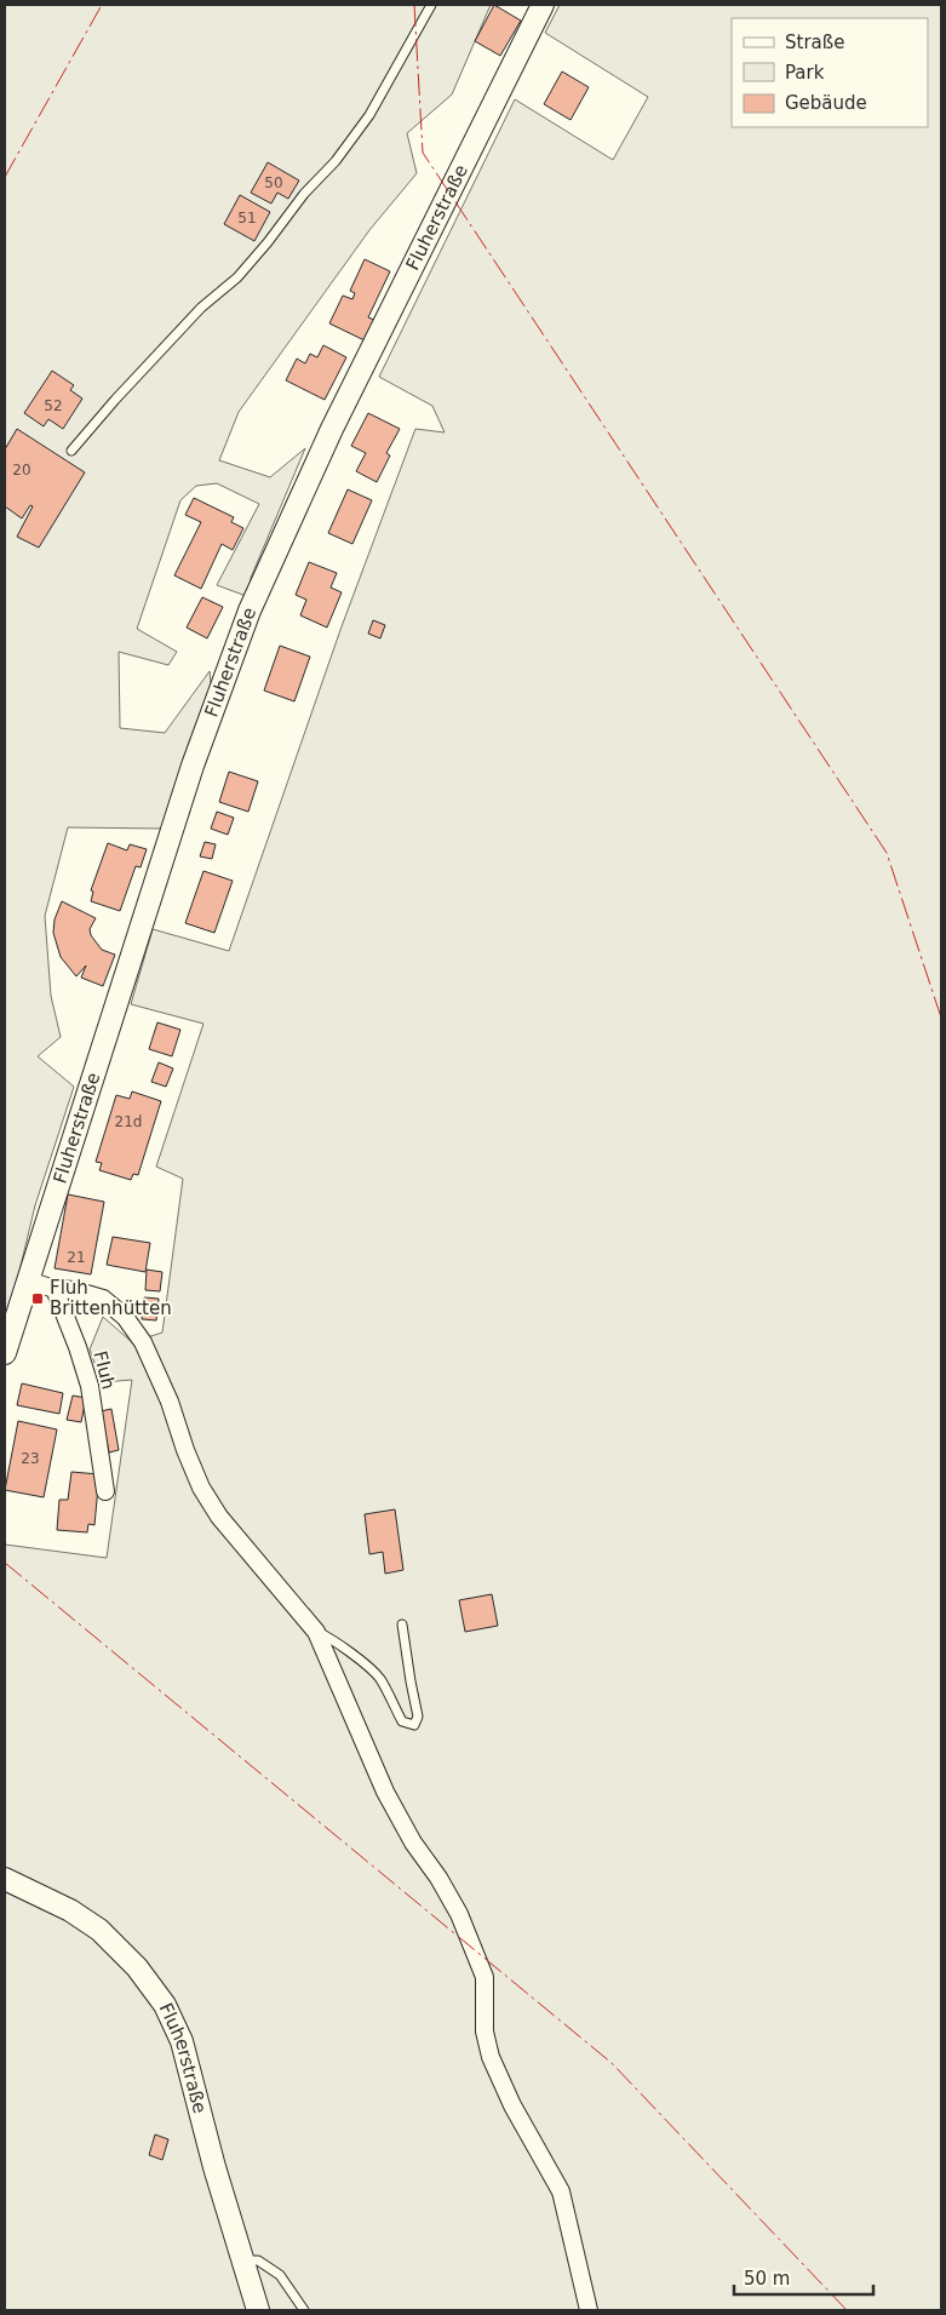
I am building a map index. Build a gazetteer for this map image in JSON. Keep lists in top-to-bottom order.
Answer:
{
  "streets": {
    "street": ["Fluherstraße", "Fluh"]
  },
  "places": {
    "transit": ["Fluh Brittenhütten"]
  },
  "house_numbers": [
    "50",
    "51",
    "52",
    "20",
    "21d",
    "21",
    "23"
  ],
  "legend": ["Straße", "Park", "Gebäude"],
  "scale_bar": "50 m"
}
